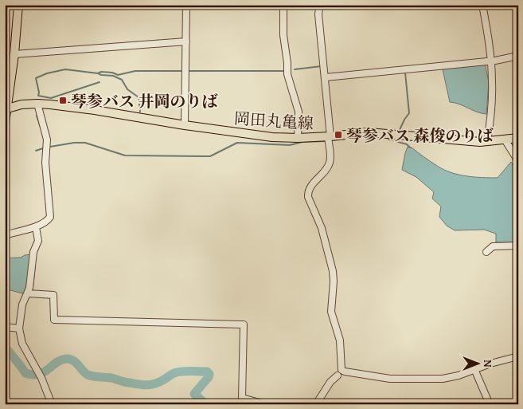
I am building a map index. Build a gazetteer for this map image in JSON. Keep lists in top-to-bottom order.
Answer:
{
  "streets": {
    "main road": ["岡田丸亀線"]
  },
  "places": {
    "transit": ["琴参バス 井岡のりば", "琴参バス 森俊のりば"]
  },
  "north": "right"
}
